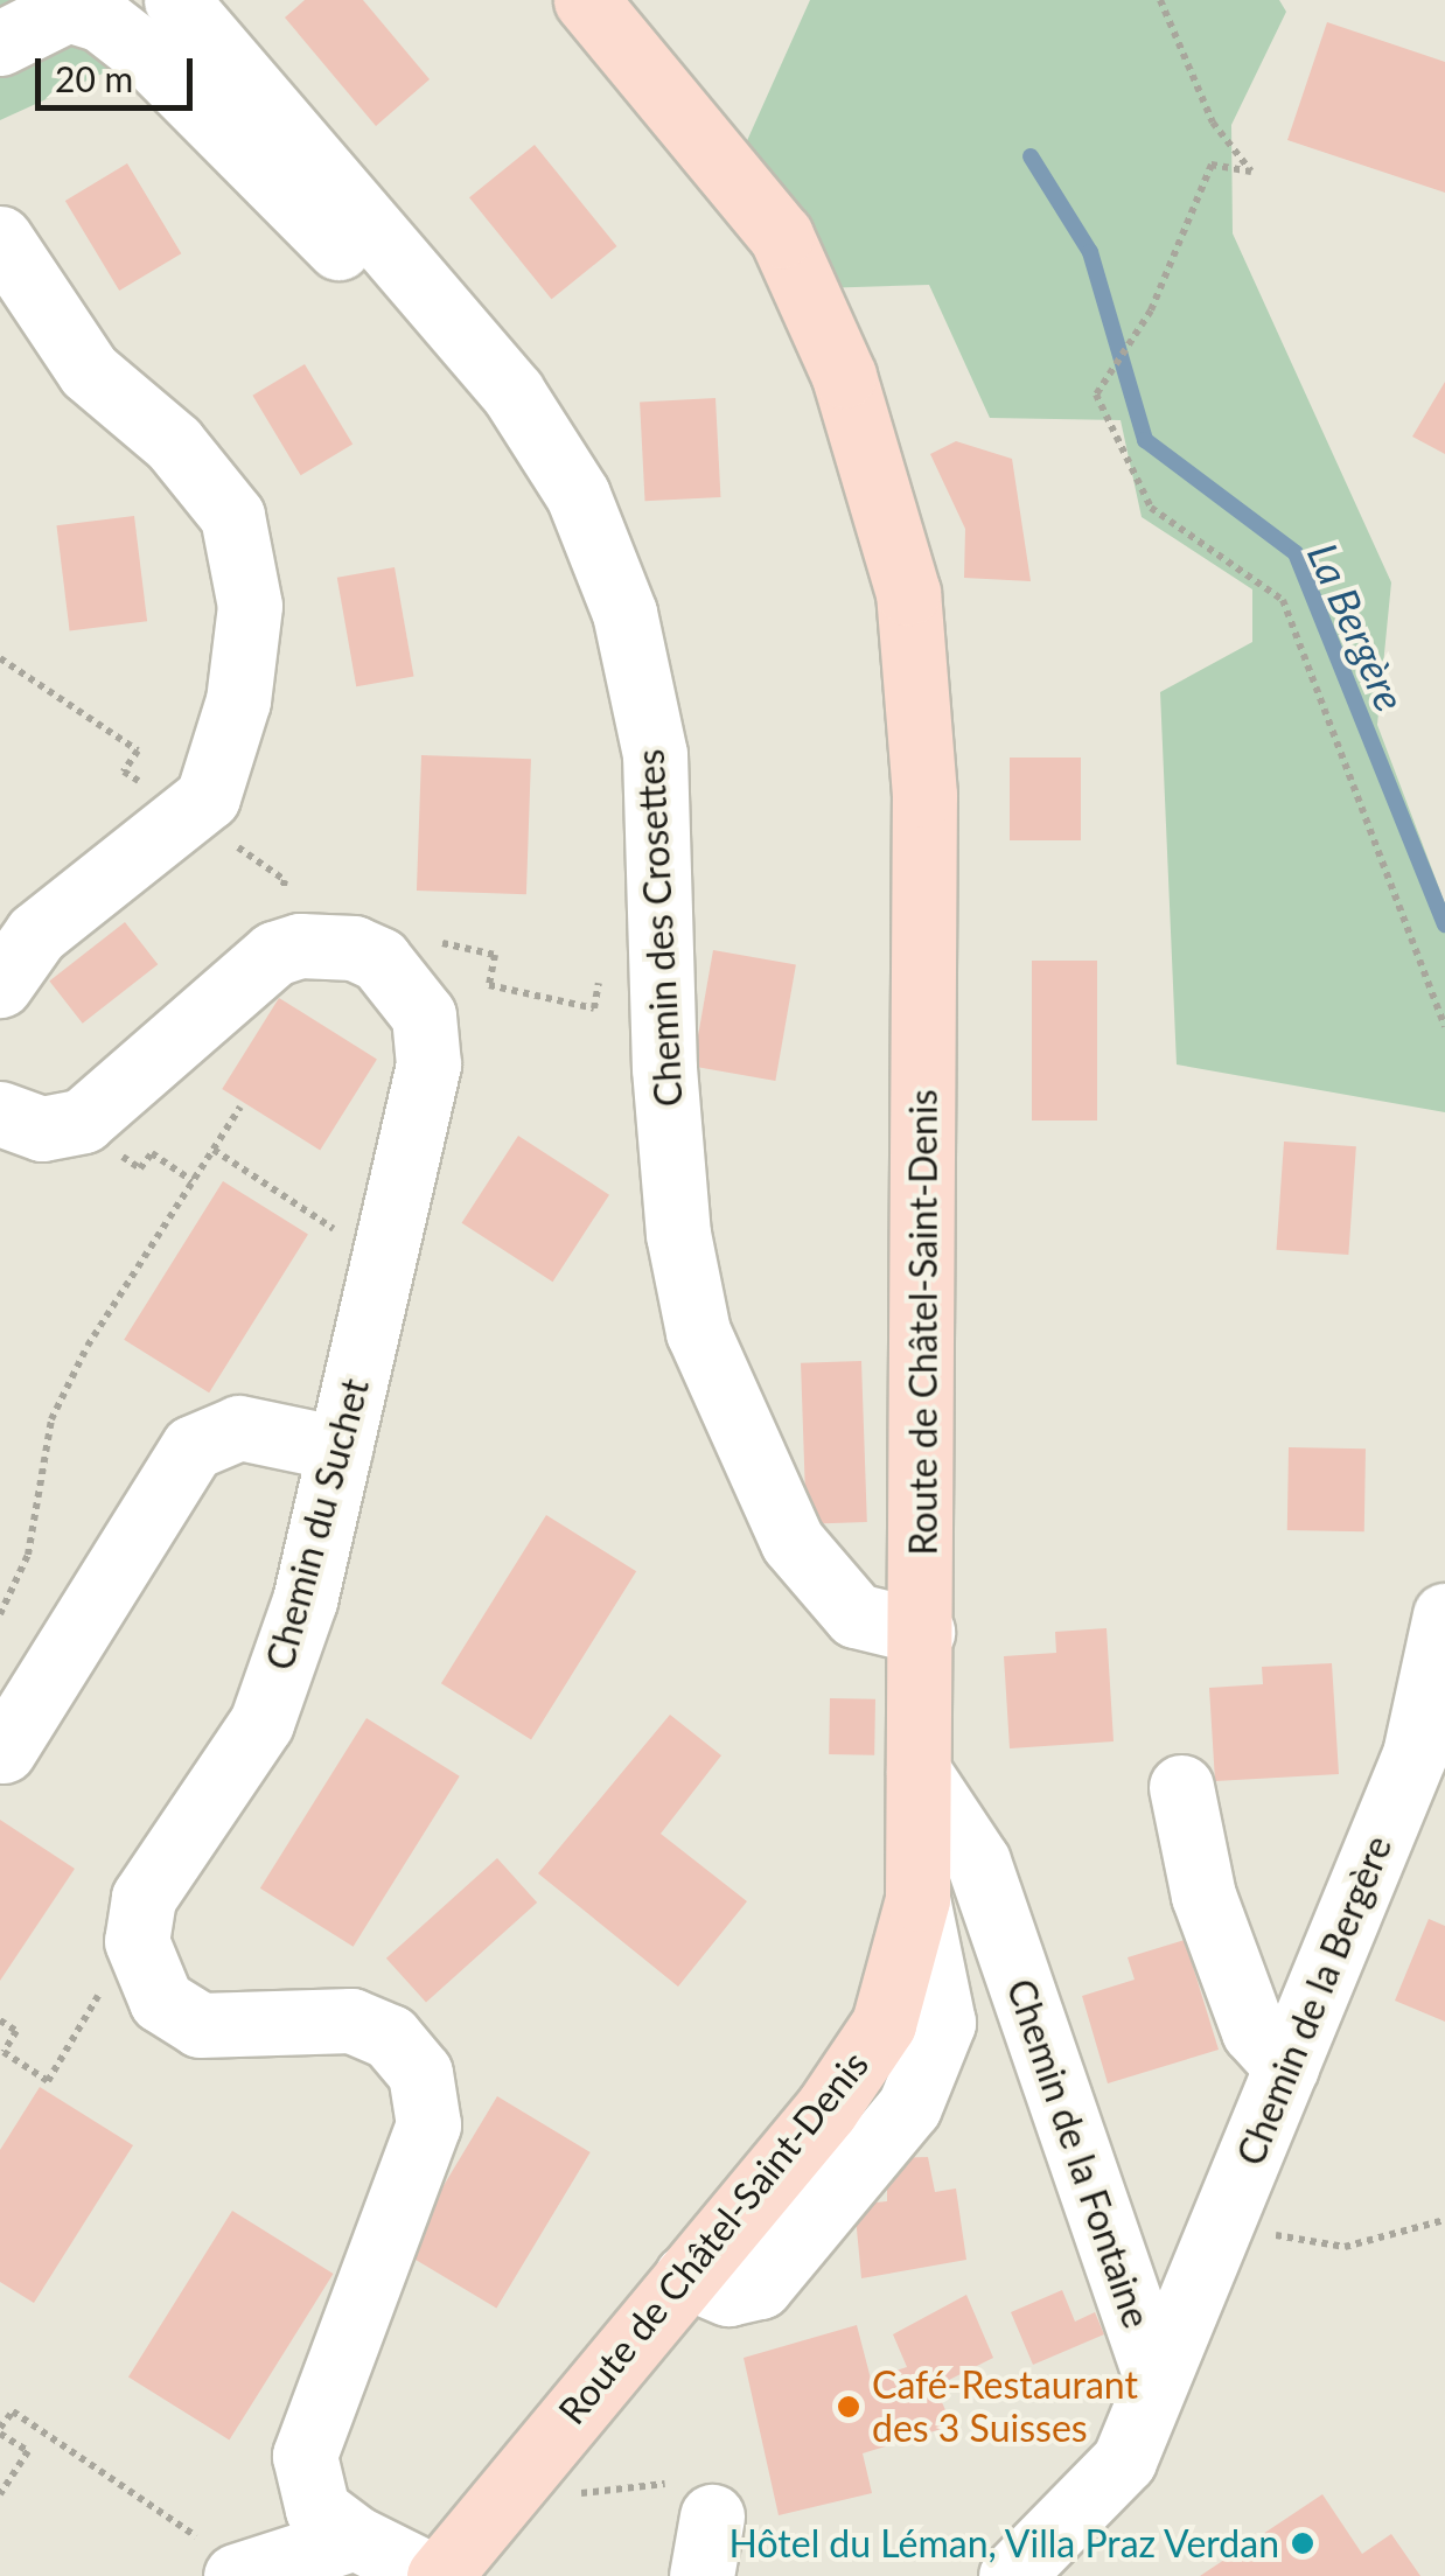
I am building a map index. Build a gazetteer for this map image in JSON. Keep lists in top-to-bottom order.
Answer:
{
  "streets": {
    "main road": ["Route de Châtel-Saint-Denis"],
    "street": [
      "Chemin des Crosettes",
      "Chemin du Suchet",
      "Chemin de la Bergère",
      "Chemin de la Fontaine"
    ]
  },
  "crossings": [
    ["Chemin des Crosettes", "Route de Châtel-Saint-Denis"],
    ["Route de Châtel-Saint-Denis", "Chemin du Suchet"],
    ["Route de Châtel-Saint-Denis", "Chemin de la Fontaine"],
    ["Chemin de la Bergère", "Chemin de la Fontaine"]
  ],
  "water": ["La Bergère"],
  "places": ["Café-Restaurant des 3 Suisses", "Hôtel du Léman, Villa Praz Verdan"],
  "scale_bar": "20 m"
}
